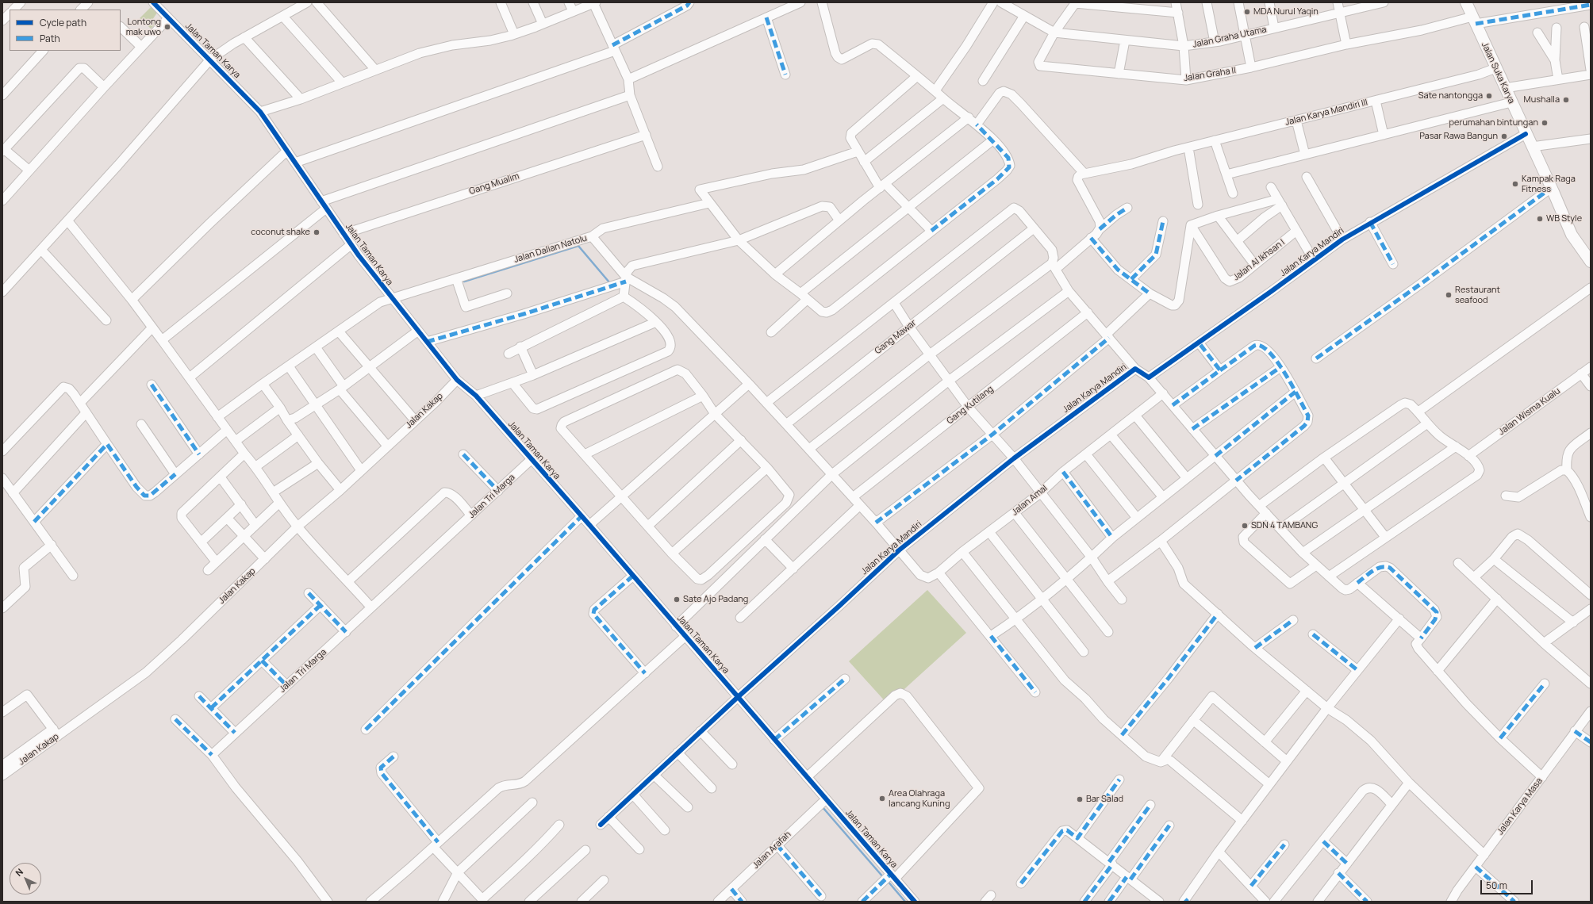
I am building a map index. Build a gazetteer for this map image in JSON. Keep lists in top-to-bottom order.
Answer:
{
  "streets": {
    "main road": ["Jalan Suka Karya"],
    "street": [
      "Jalan Graha Utama",
      "Jalan Taman Karya",
      "Jalan Graha II",
      "Jalan Karya Mandiri III",
      "Gang Mualim",
      "Jalan Dalian Natolu",
      "Jalan Karya Mandiri",
      "Jalan Al Ikhsan I",
      "Gang Mawar",
      "Gang Kutilang",
      "Jalan Kakap",
      "Jalan Wisma Kualu",
      "Jalan Tri Marga",
      "Jalan Amal",
      "Jalan Karya Masa",
      "Jalan Arafah"
    ]
  },
  "crossings": [
    ["Jalan Graha Utama", "Jalan Graha II"],
    ["Jalan Taman Karya", "Gang Mualim"],
    ["Jalan Taman Karya", "Jalan Dalian Natolu"],
    ["Jalan Taman Karya", "Jalan Karya Mandiri"],
    ["Jalan Taman Karya", "Jalan Kakap"],
    ["Jalan Taman Karya", "Jalan Tri Marga"],
    ["Jalan Taman Karya", "Jalan Arafah"],
    ["Jalan Suka Karya", "Jalan Graha II"],
    ["Jalan Suka Karya", "Jalan Karya Mandiri III"],
    ["Jalan Suka Karya", "Jalan Karya Mandiri"],
    ["Jalan Karya Mandiri", "Jalan Amal"],
    ["Gang Mawar", "Jalan Amal"],
    ["Gang Kutilang", "Jalan Amal"]
  ],
  "places": [
    "MDA Nurul Yaqin",
    "Lontong mak uwo",
    "Sate nantongga",
    "Mushalla",
    "perumahan bintungan",
    "Pasar Rawa Bangun",
    "Kampak Raga Fitness",
    "WB Style",
    "coconut shake",
    "Restaurant seafood",
    "SDN 4 TAMBANG",
    "Sate Ajo Padang",
    "Area Olahraga lancang Kuning",
    "Bar Salad"
  ],
  "legend": ["Cycle path", "Path"],
  "scale_bar": "50 m",
  "north": "top left"
}
